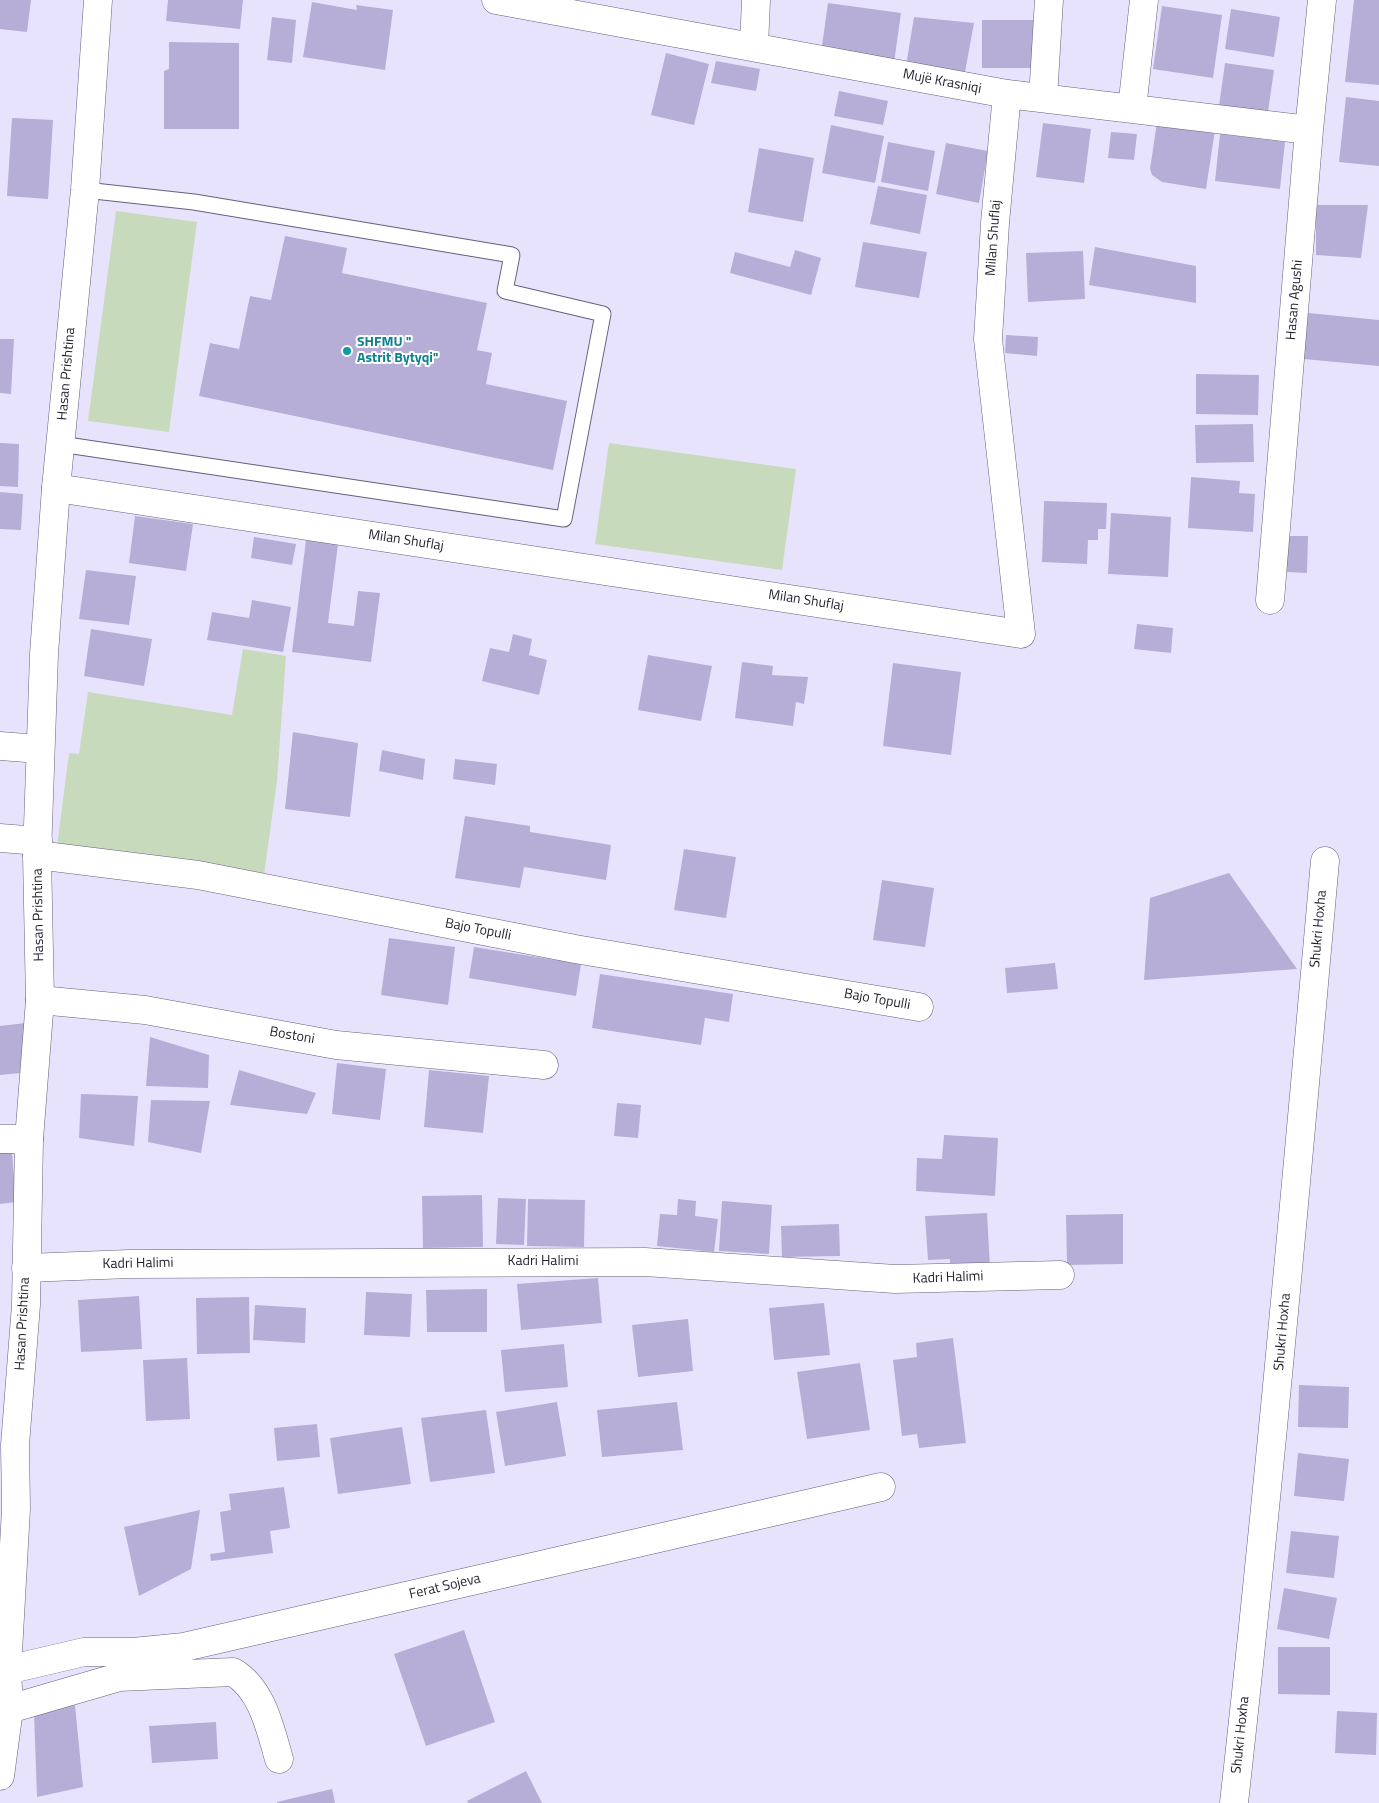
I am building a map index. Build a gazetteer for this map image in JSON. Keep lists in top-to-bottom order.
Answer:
{
  "streets": {
    "street": [
      "Mujë Krasniqi",
      "Milan Shuflaj",
      "Hasan Agushi",
      "Hasan Prishtina",
      "Shukri Hoxha",
      "Bajo Topulli",
      "Bostoni",
      "Kadri Halimi",
      "Ferat Sojeva"
    ]
  },
  "crossings": [
    ["Mujë Krasniqi", "Milan Shuflaj"],
    ["Mujë Krasniqi", "Hasan Agushi"],
    ["Milan Shuflaj", "Hasan Prishtina"],
    ["Hasan Prishtina", "Bajo Topulli"],
    ["Hasan Prishtina", "Bostoni"],
    ["Hasan Prishtina", "Kadri Halimi"],
    ["Hasan Prishtina", "Ferat Sojeva"]
  ],
  "places": ["SHFMU \" Astrit Bytyqi\""]
}
